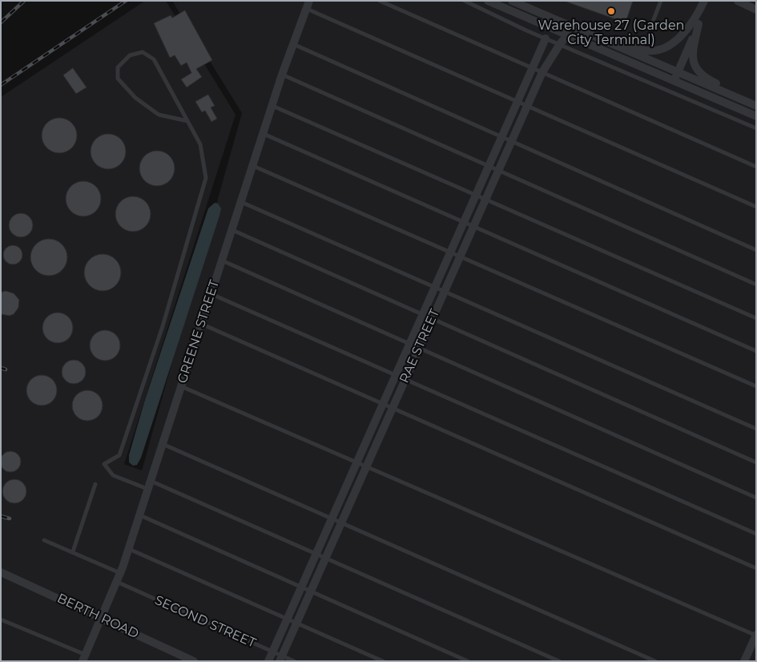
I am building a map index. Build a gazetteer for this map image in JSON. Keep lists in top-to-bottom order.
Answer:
{
  "streets": {
    "street": ["GREENE STREET", "RAE STREET", "BERTH ROAD"],
    "lane": ["SECOND STREET"]
  },
  "crossings": [
    ["GREENE STREET", "BERTH ROAD"],
    ["GREENE STREET", "SECOND STREET"],
    ["RAE STREET", "SECOND STREET"]
  ],
  "places": ["Warehouse 27 (Garden City Terminal)"]
}
